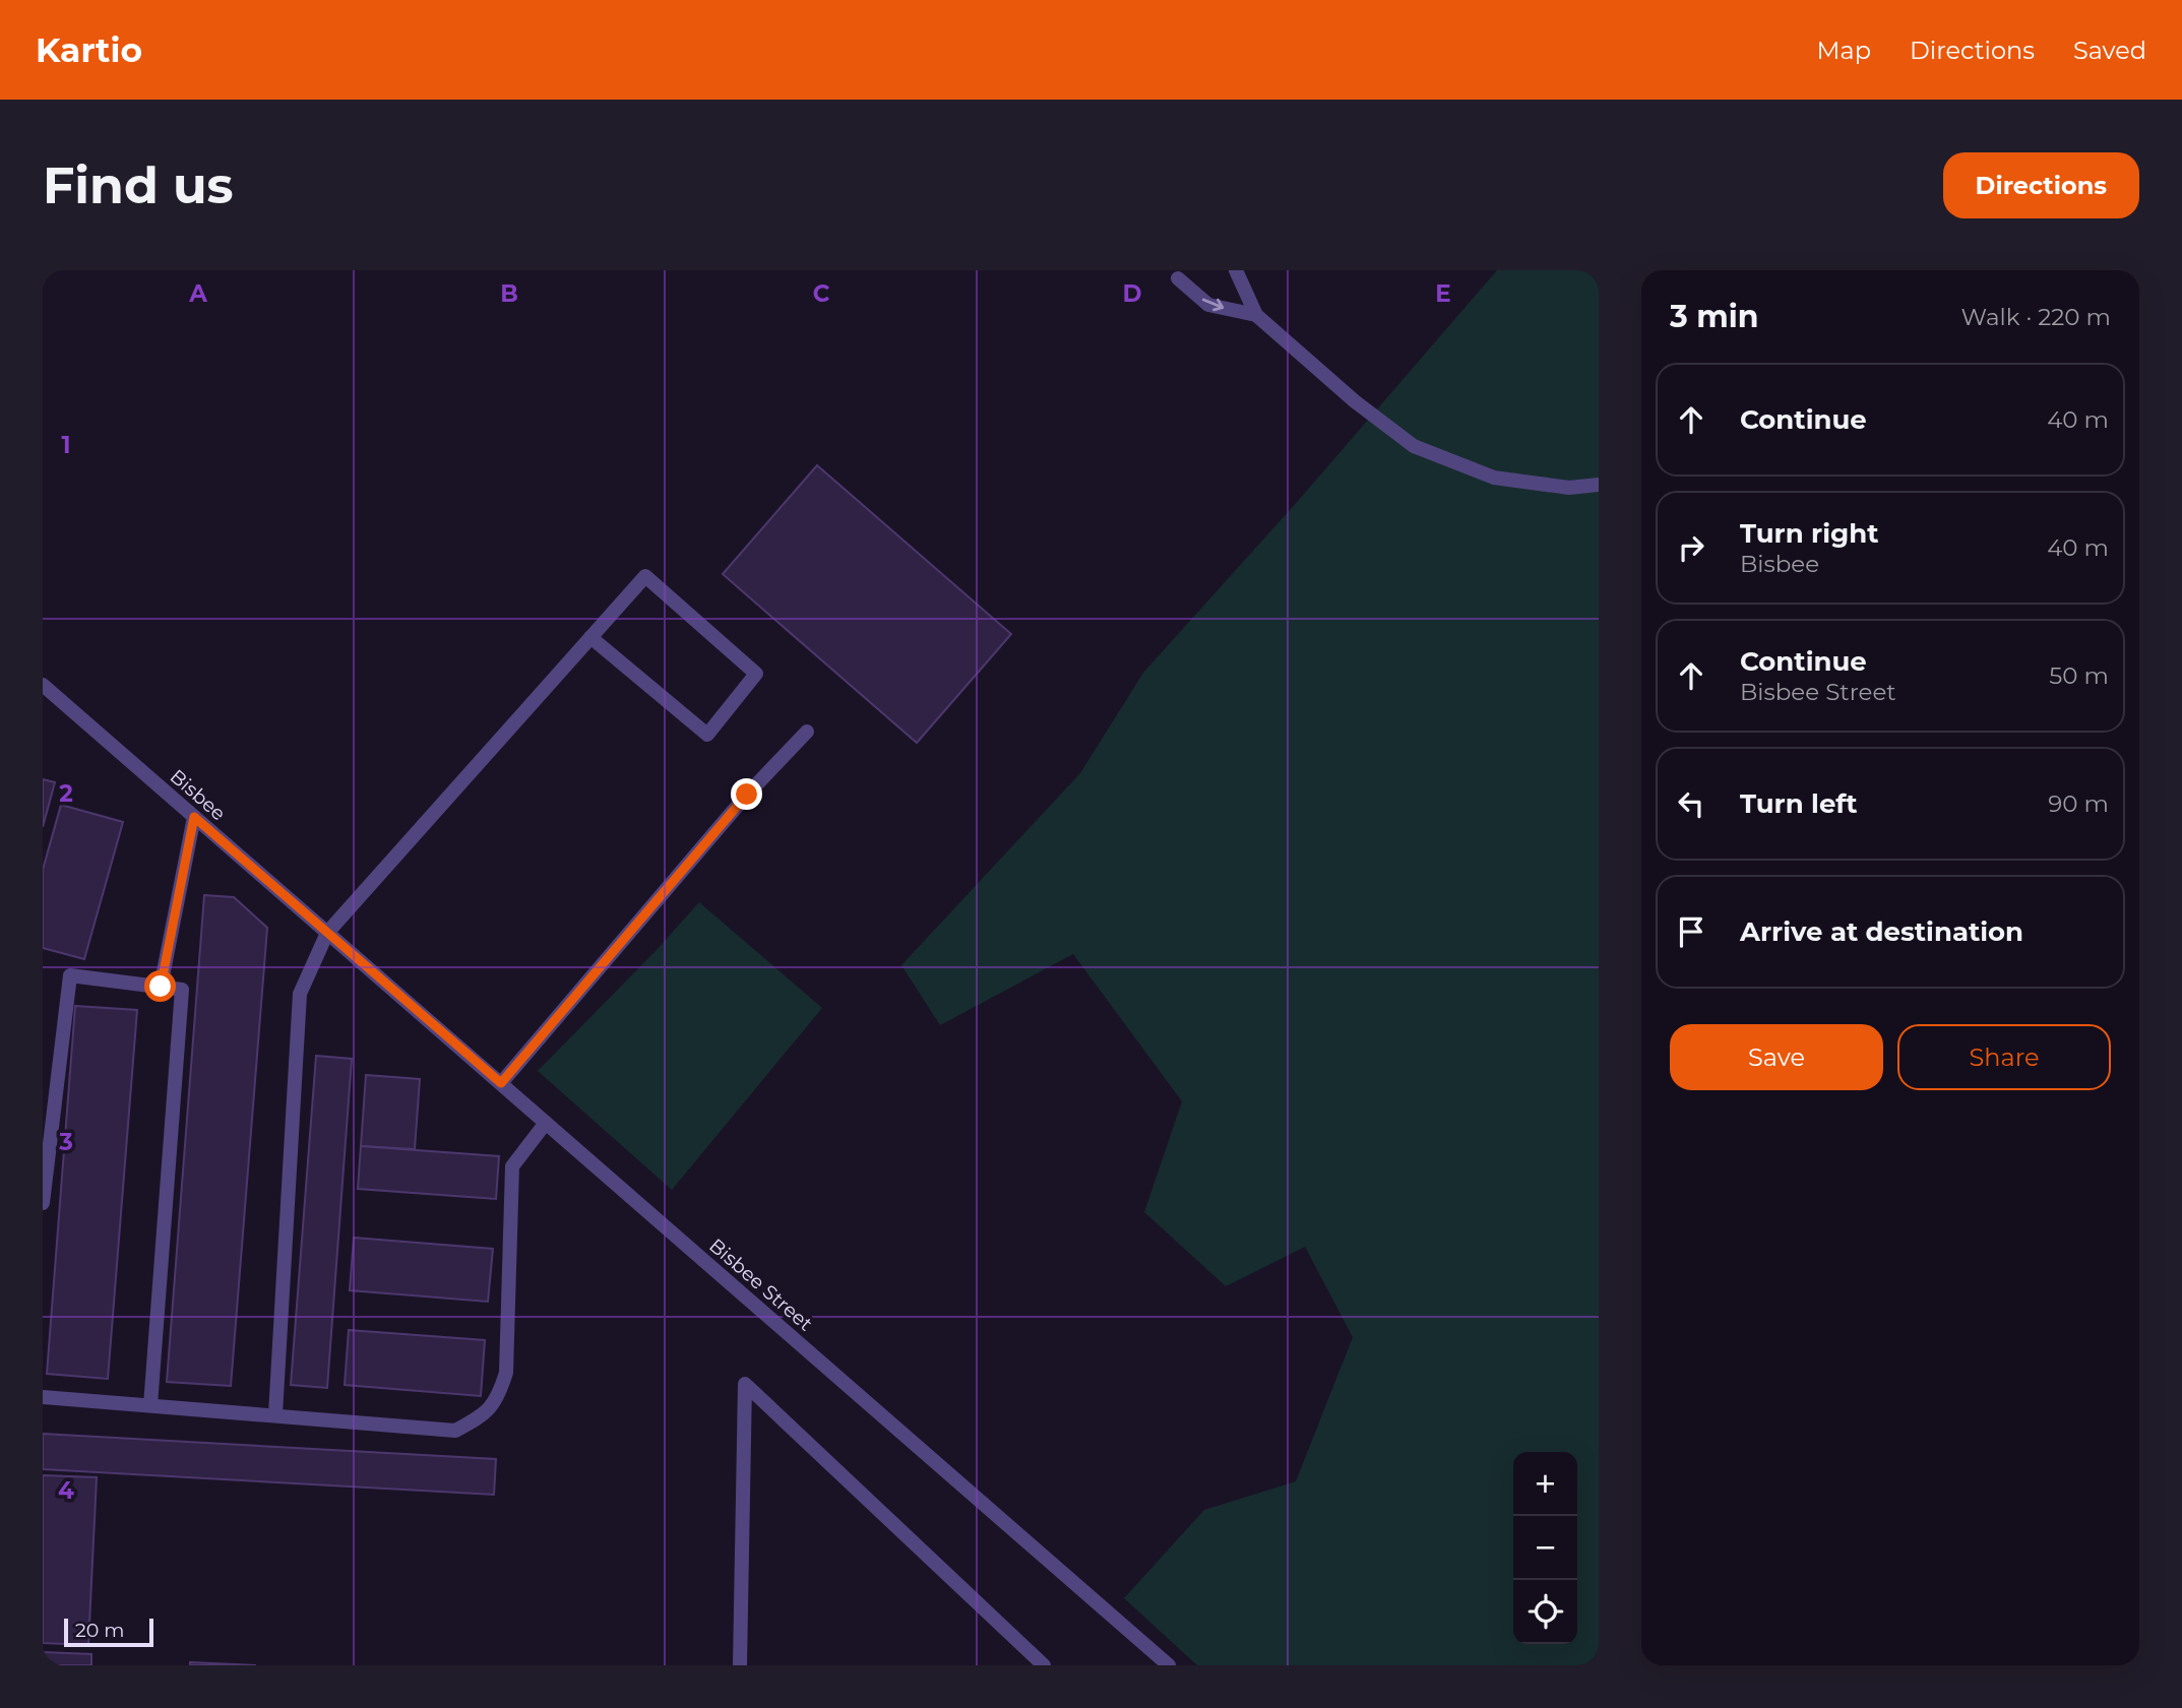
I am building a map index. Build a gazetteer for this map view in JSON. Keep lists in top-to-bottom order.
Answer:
{
  "streets": {
    "street": ["Bisbee", "Bisbee Street"]
  },
  "crossings": [
    ["Bisbee", "Bisbee Street"]
  ],
  "scale_bar": "20 m",
  "page": {
    "header": "Kartio",
    "nav": ["Map", "Directions", "Saved"],
    "buttons": [
      "Directions",
      ["Save", "Share"]
    ],
    "title": "Find us",
    "heading": ["3 min", "Walk · 220 m"],
    "list": [
      ["Continue", "40 m"],
      ["Turn right", "Bisbee", "40 m"],
      ["Continue", "Bisbee Street", "50 m"],
      ["Turn left", "90 m"],
      "Arrive at destination"
    ],
    "map_buttons": ["+", "−"],
    "scale": "20 m"
  },
  "grid": {
    "columns": [
      "A",
      "B",
      "C",
      "D",
      "E"
    ],
    "rows": [
      "1",
      "2",
      "3",
      "4"
    ]
  }
}
